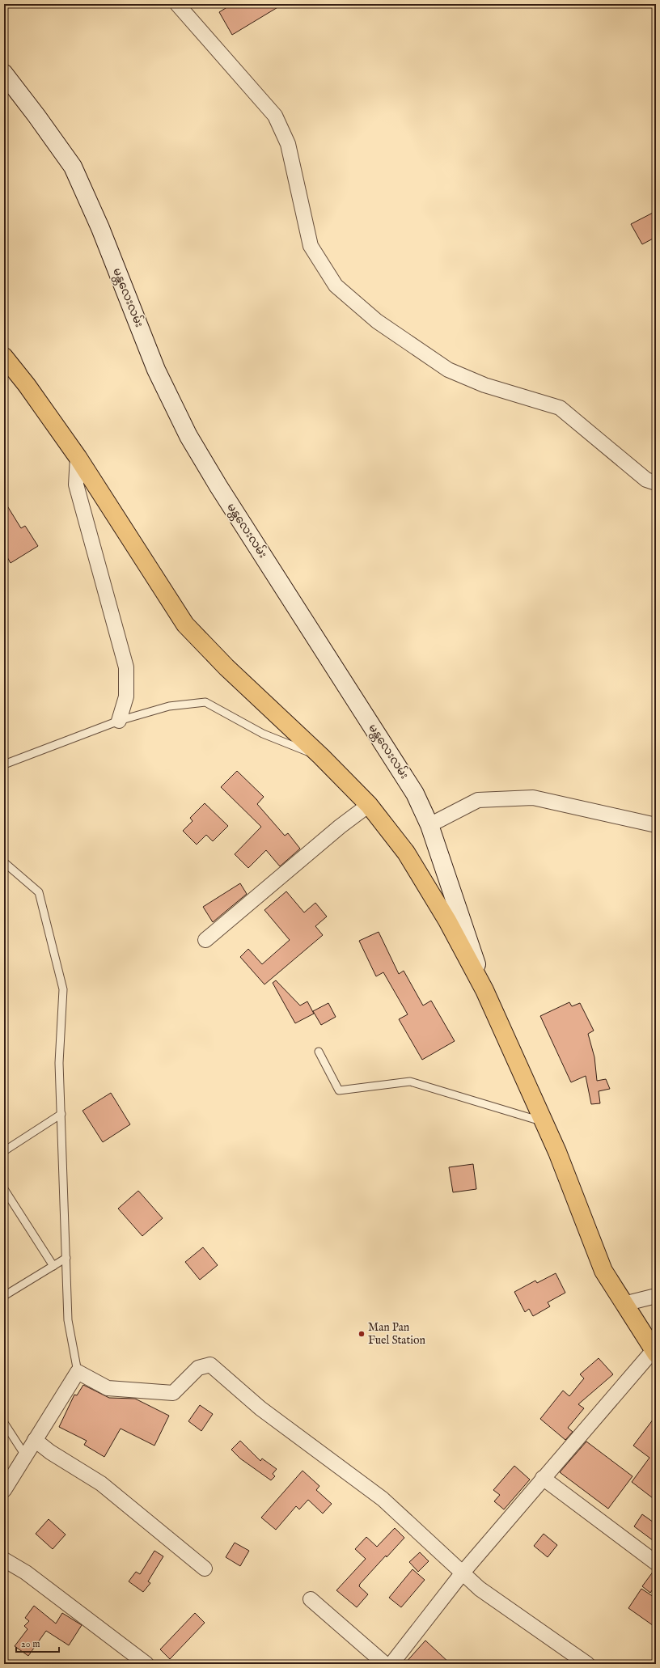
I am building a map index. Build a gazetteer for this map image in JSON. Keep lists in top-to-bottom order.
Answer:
{
  "streets": {
    "main road": ["မန္တလေးလမ်း"]
  },
  "places": ["Man Pan Fuel Station"],
  "scale_bar": "20 m"
}
